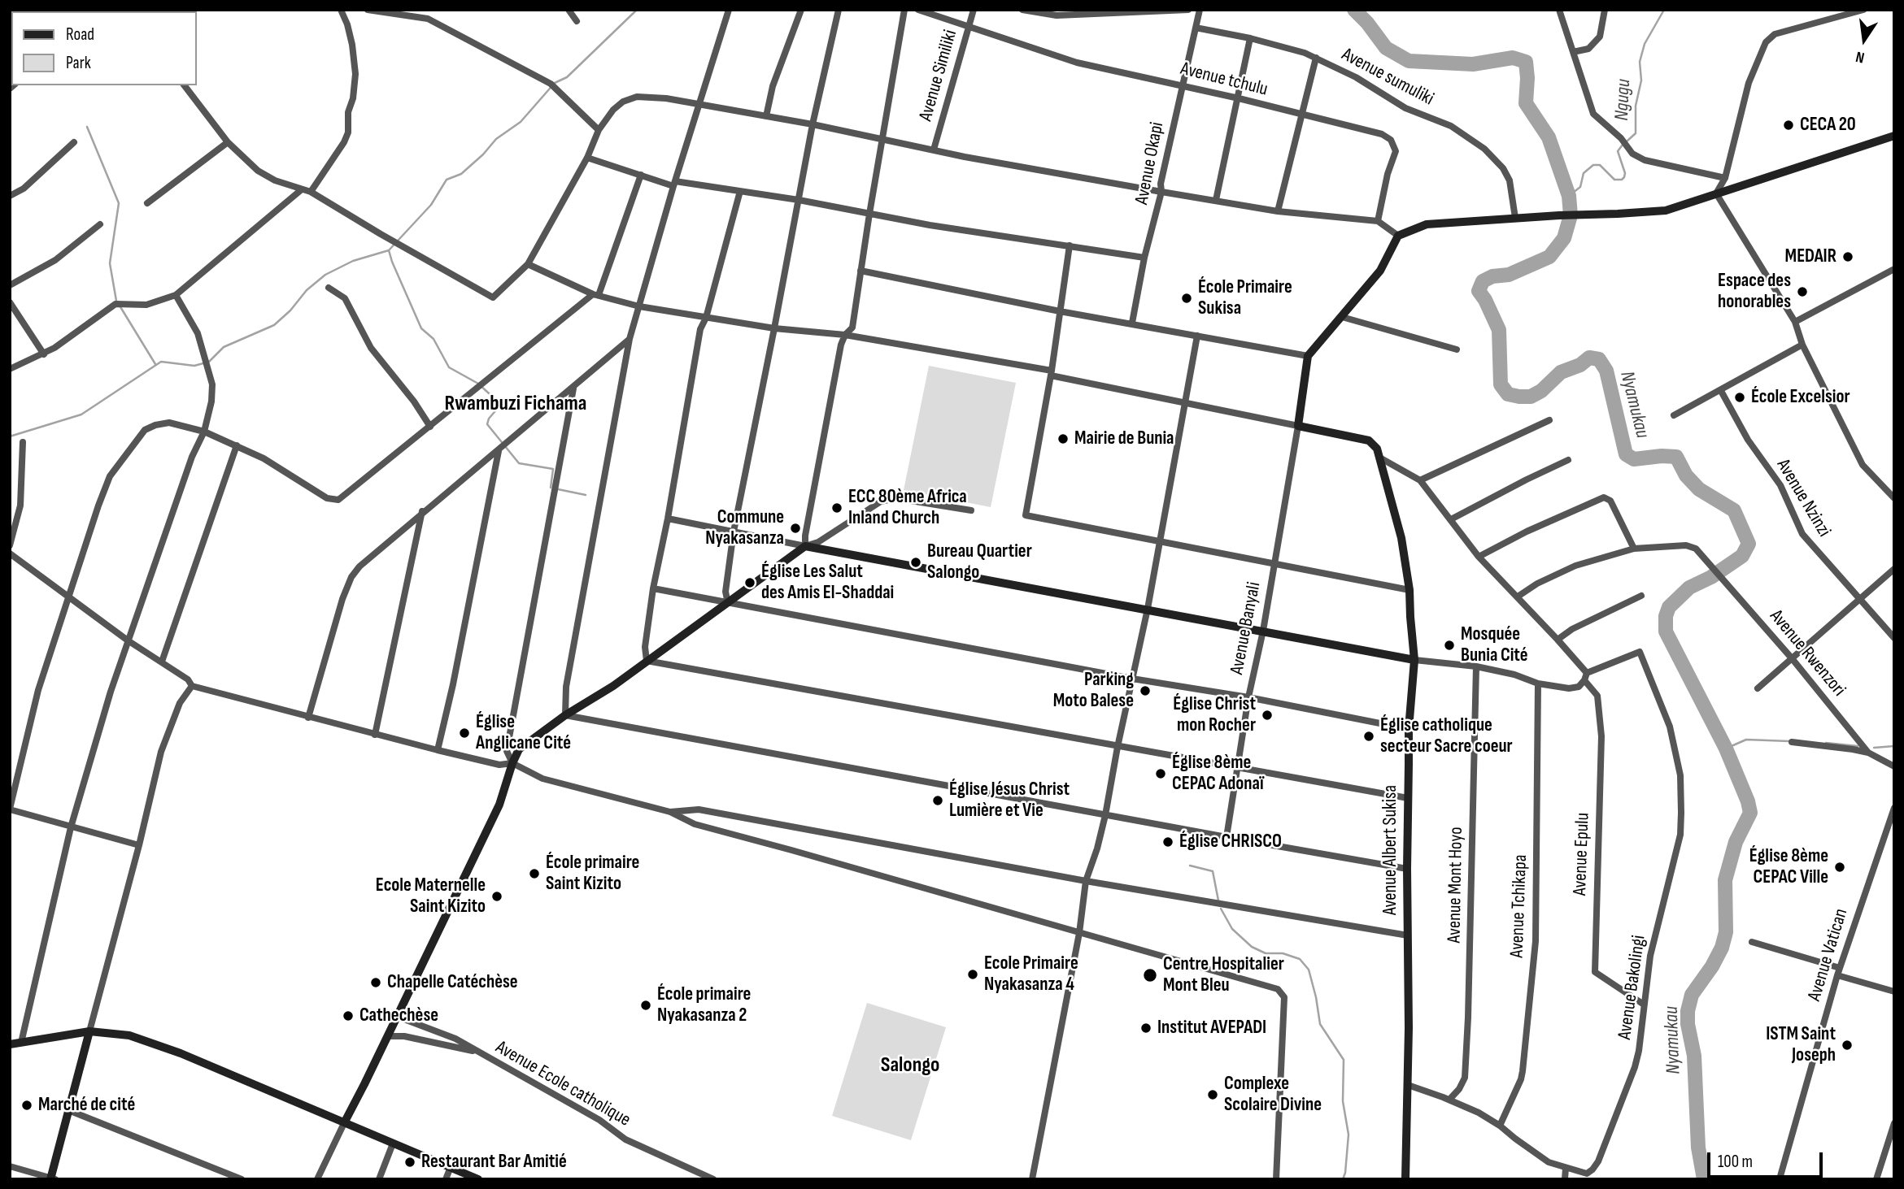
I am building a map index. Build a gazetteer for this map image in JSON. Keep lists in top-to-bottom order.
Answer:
{
  "streets": {
    "street": [
      "Avenue Similiki",
      "Avenue sumuliki",
      "Avenue tchulu",
      "Avenue Okapi",
      "Avenue Nzinzi",
      "Avenue Banyali",
      "Avenue Rwenzori",
      "Avenue Albert Sukisa",
      "Avenue Epulu",
      "Avenue Mont Hoyo",
      "Avenue Tchikapa",
      "Avenue Vatican",
      "Avenue Bakolingi",
      "Avenue Ecole catholique"
    ]
  },
  "crossings": [
    ["Avenue Similiki", "Avenue tchulu"],
    ["Avenue sumuliki", "Avenue Okapi"],
    ["Avenue tchulu", "Avenue Okapi"],
    ["Avenue Banyali", "Avenue Albert Sukisa"],
    ["Avenue Rwenzori", "Avenue Epulu"],
    ["Avenue Epulu", "Avenue Bakolingi"]
  ],
  "districts": ["Rwambuzi Fichama", "Salongo"],
  "water": ["Ngugu", "Nyamukau"],
  "places": [
    "CECA 20",
    "MEDAIR",
    "Espace des honorables",
    "École Primaire Sukisa",
    "École Excelsior",
    "Mairie de Bunia",
    "ECC 80ème Africa Inland Church",
    "Commune Nyakasanza",
    "Bureau Quartier Salongo",
    "Église Les Salut des Amis El-Shaddai",
    "Mosquée Bunia Cité",
    "Parking Moto Balese",
    "Église Christ mon Rocher",
    "Église Anglicane Cité",
    "Église catholique secteur Sacre coeur",
    "Église 8ème CEPAC Adonaï",
    "Église Jésus Christ Lumière et Vie",
    "Église CHRISCO",
    "Église 8ème CEPAC Ville",
    "École primaire Saint Kizito",
    "Ecole Maternelle Saint Kizito",
    "Ecole Primaire Nyakasanza 4",
    "Centre Hospitalier Mont Bleu",
    "Chapelle Catéchèse",
    "École primaire Nyakasanza 2",
    "Cathechèse",
    "Institut AVEPADI",
    "ISTM Saint Joseph",
    "Complexe Scolaire Divine",
    "Marché de cité",
    "Restaurant Bar Amitié"
  ],
  "legend": ["Road", "Park"],
  "scale_bar": "100 m",
  "north": "bottom"
}
